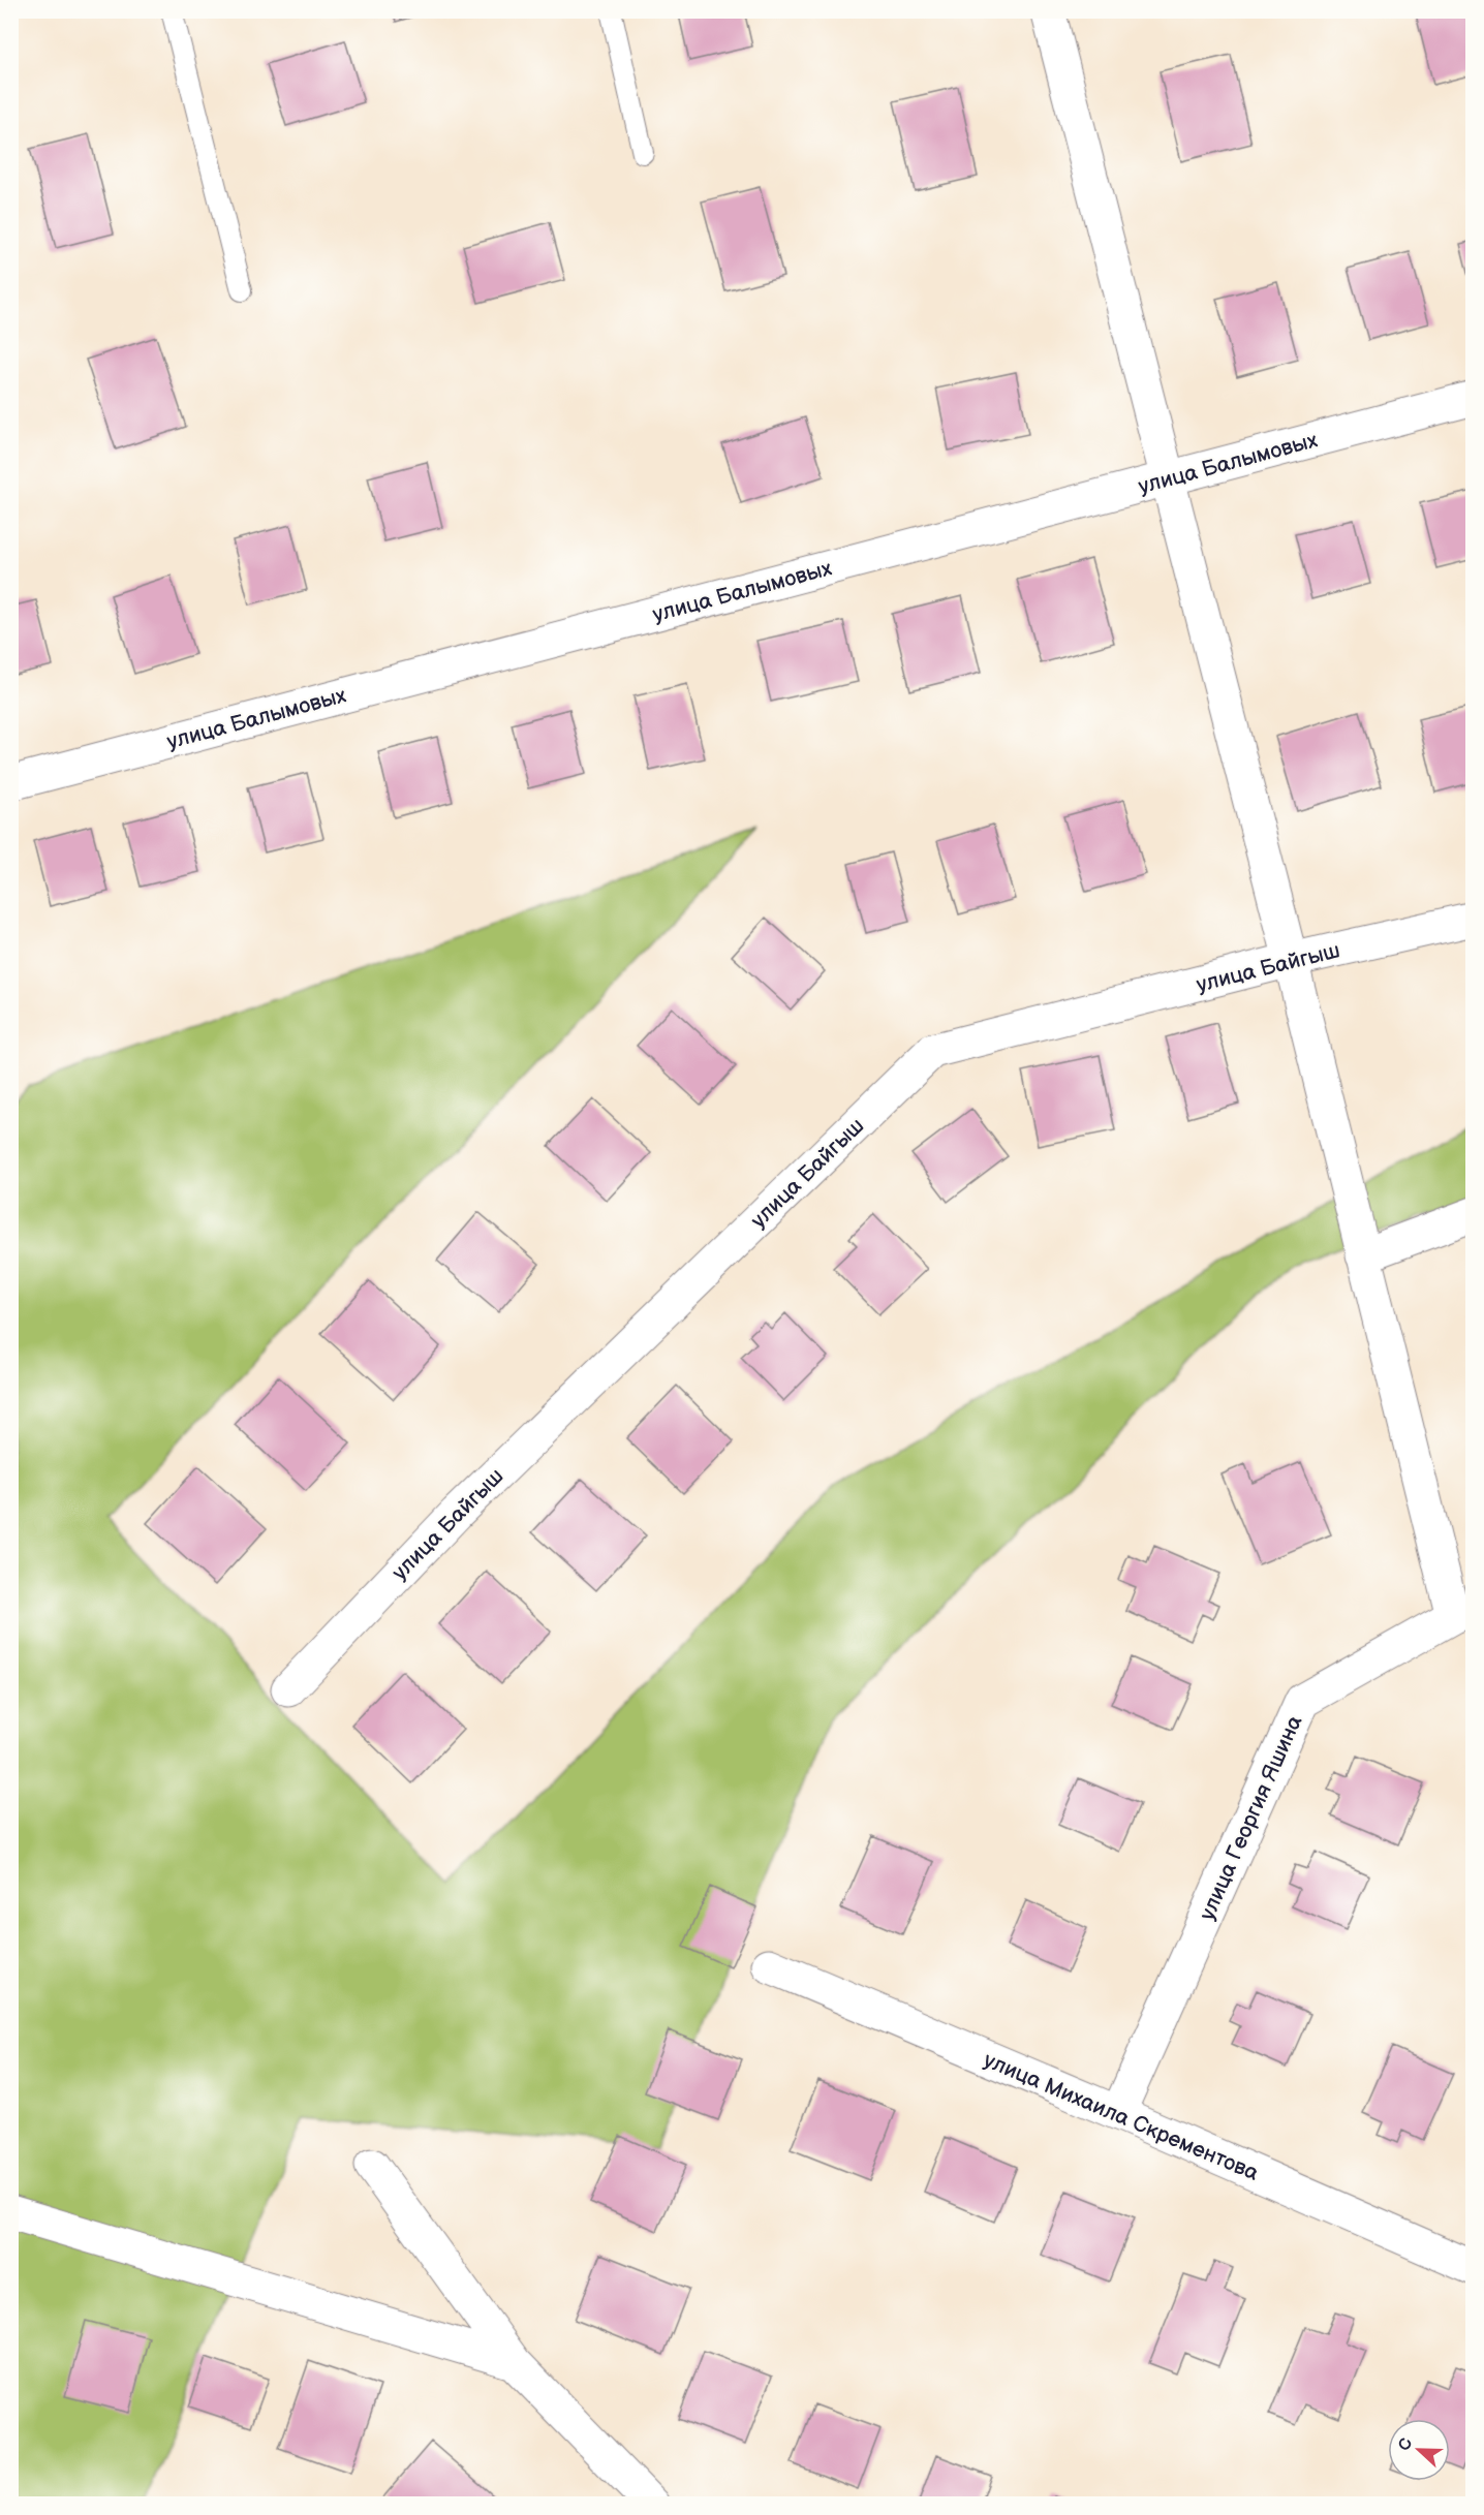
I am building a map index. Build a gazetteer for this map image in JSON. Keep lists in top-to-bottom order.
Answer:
{
  "streets": {
    "street": [
      "улица Балымовых",
      "улица Байгыш",
      "улица Георгия Яшина",
      "улица Михаила Скрементова"
    ]
  },
  "crossings": [
    ["улица Георгия Яшина", "улица Михаила Скрементова"]
  ],
  "north": "left"
}
